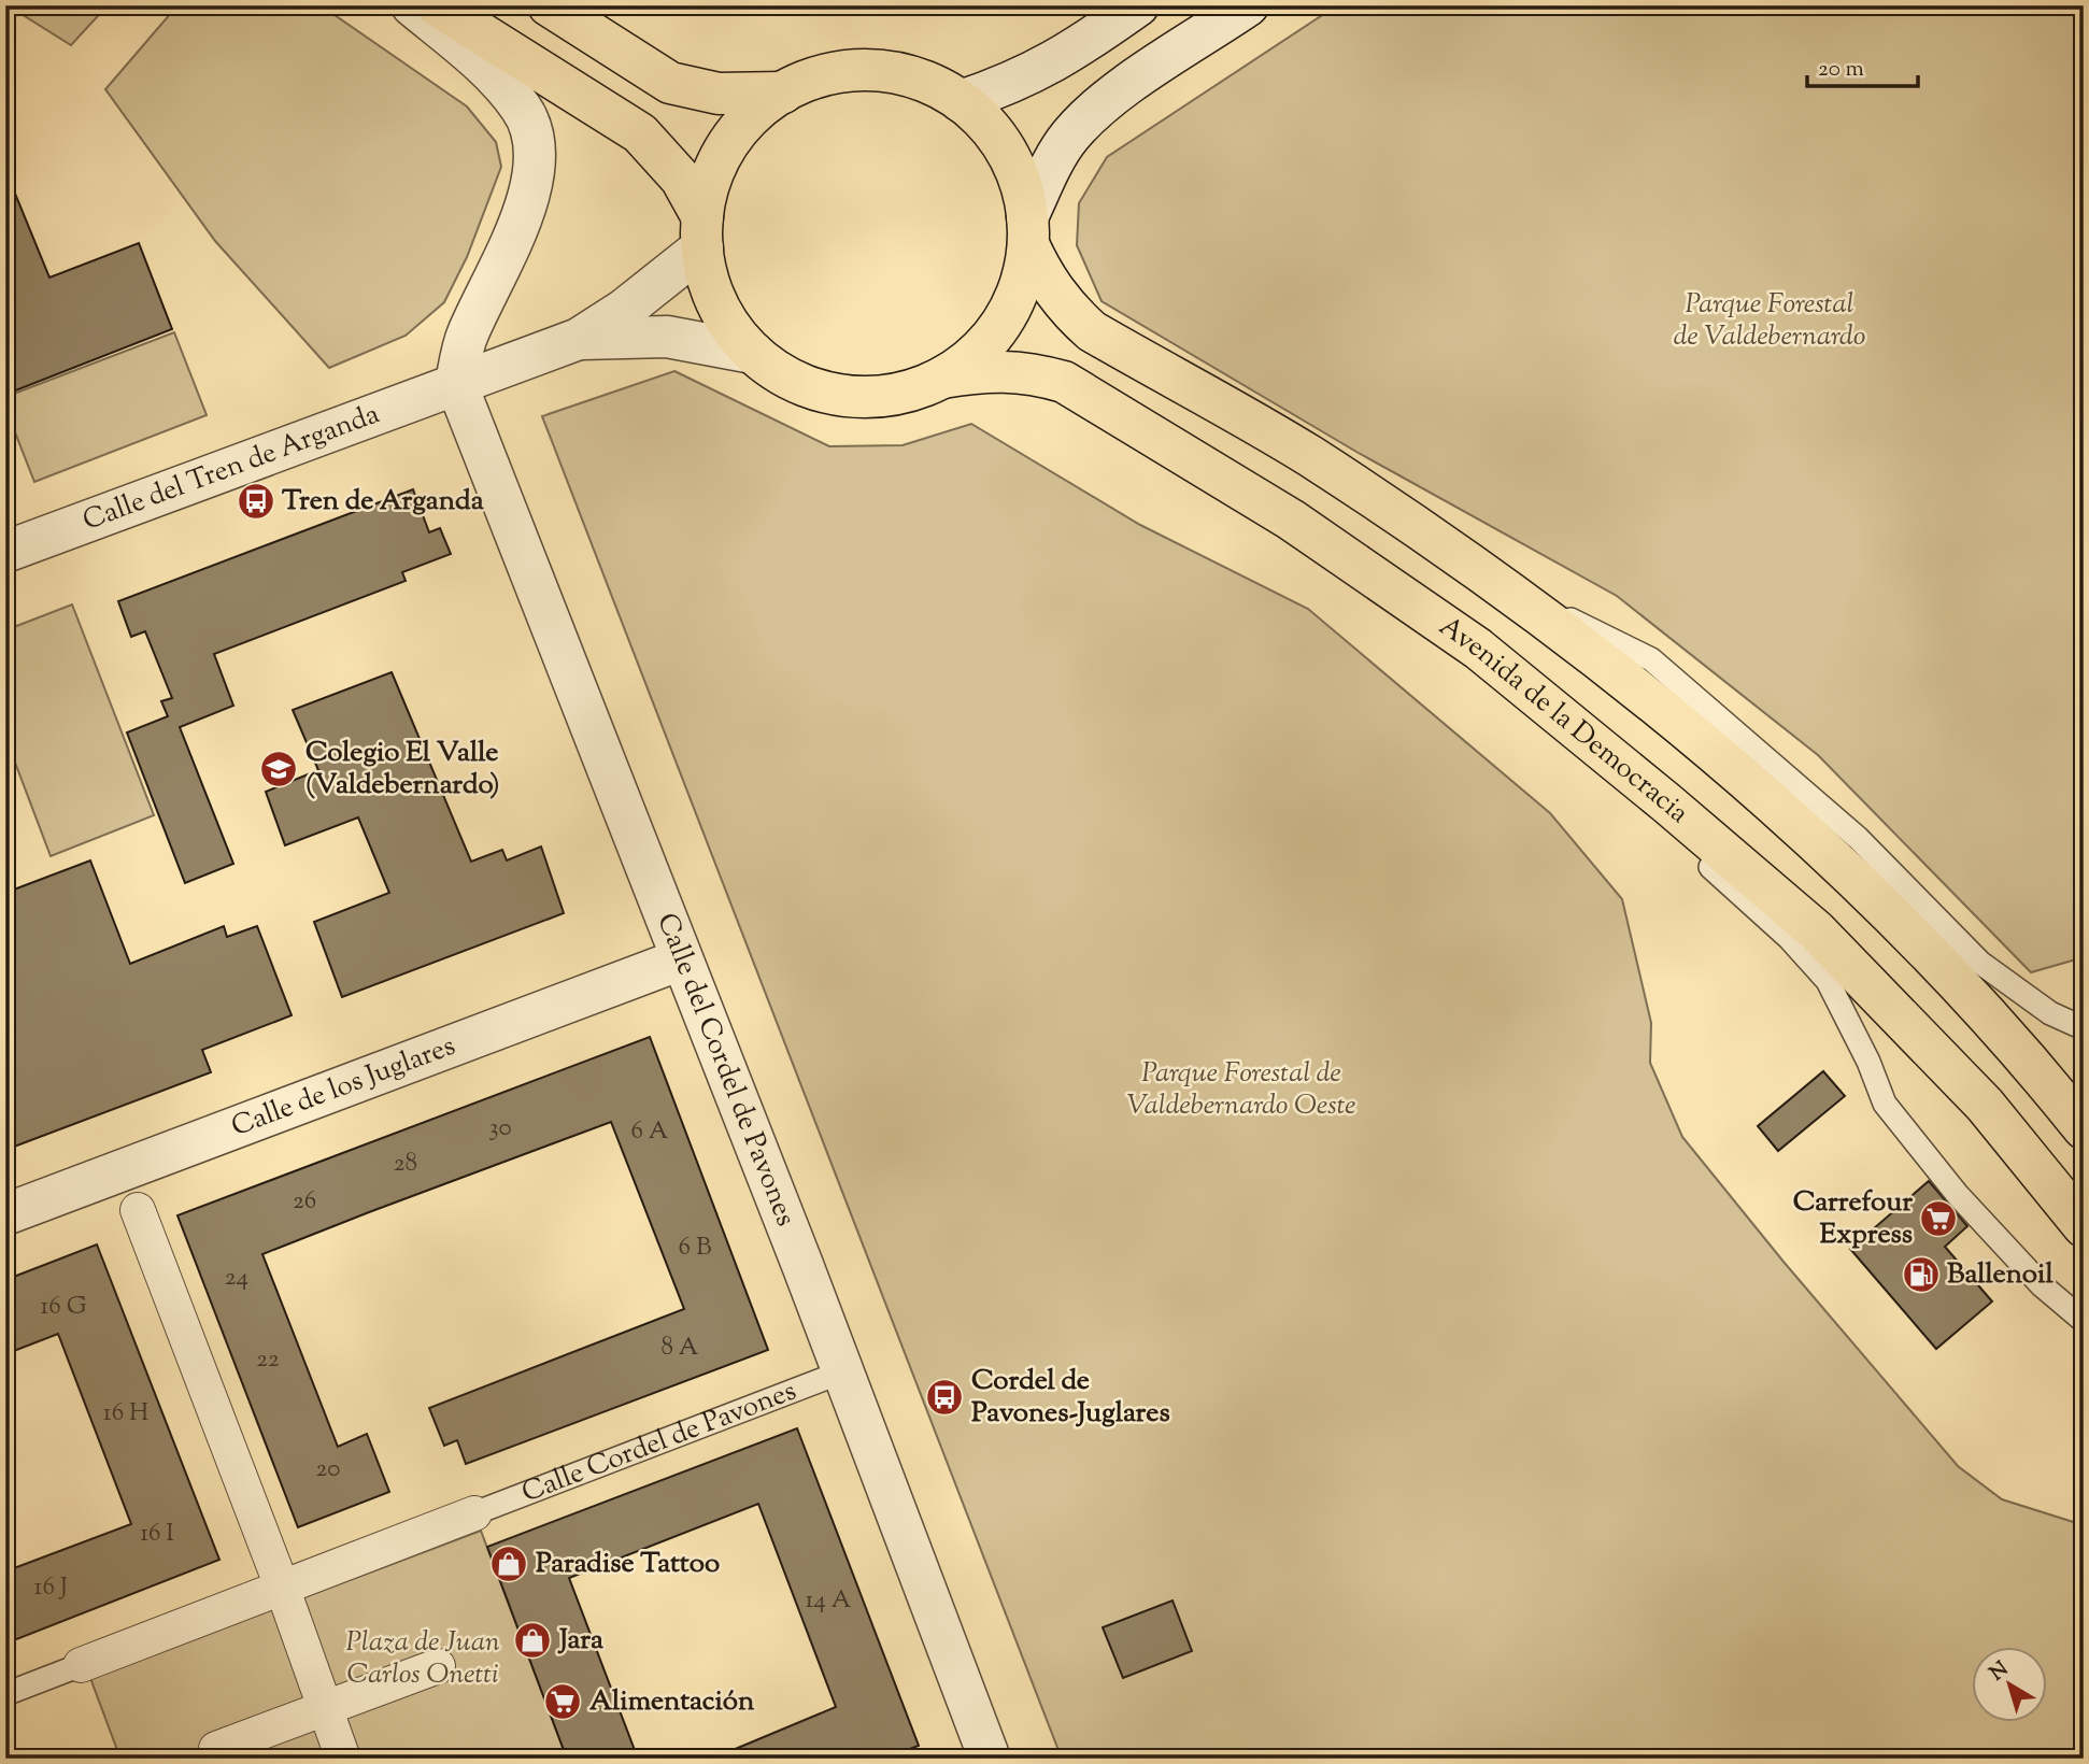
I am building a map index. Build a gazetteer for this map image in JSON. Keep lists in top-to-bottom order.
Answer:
{
  "streets": {
    "main road": ["Avenida de la Democracia"],
    "street": ["Calle del Tren de Arganda", "Calle del Cordel de Pavones", "Calle de los Juglares"],
    "lane": ["Calle Cordel de Pavones"]
  },
  "crossings": [
    ["Calle del Tren de Arganda", "Calle del Cordel de Pavones"],
    ["Calle del Cordel de Pavones", "Calle de los Juglares"],
    ["Calle del Cordel de Pavones", "Calle Cordel de Pavones"]
  ],
  "parks": ["Parque Forestal de Valdebernardo", "Parque Forestal de Valdebernardo Oeste", "Plaza de Juan Carlos Onetti"],
  "places": {
    "bus stop": ["Tren de Arganda", "Cordel de Pavones-Juglares"],
    "school or university": ["Colegio El Valle (Valdebernardo)"],
    "supermarket": ["Carrefour Express", "Alimentación"],
    "fuel station": ["Ballenoil"],
    "shop": ["Paradise Tattoo", "Jara"]
  },
  "house_numbers": [
    "30",
    "6 A",
    "28",
    "26",
    "6 B",
    "24",
    "16 G",
    "8 A",
    "22",
    "16 H",
    "20",
    "16 I",
    "16 J",
    "14 A"
  ],
  "scale_bar": "20 m",
  "north": "top left"
}
